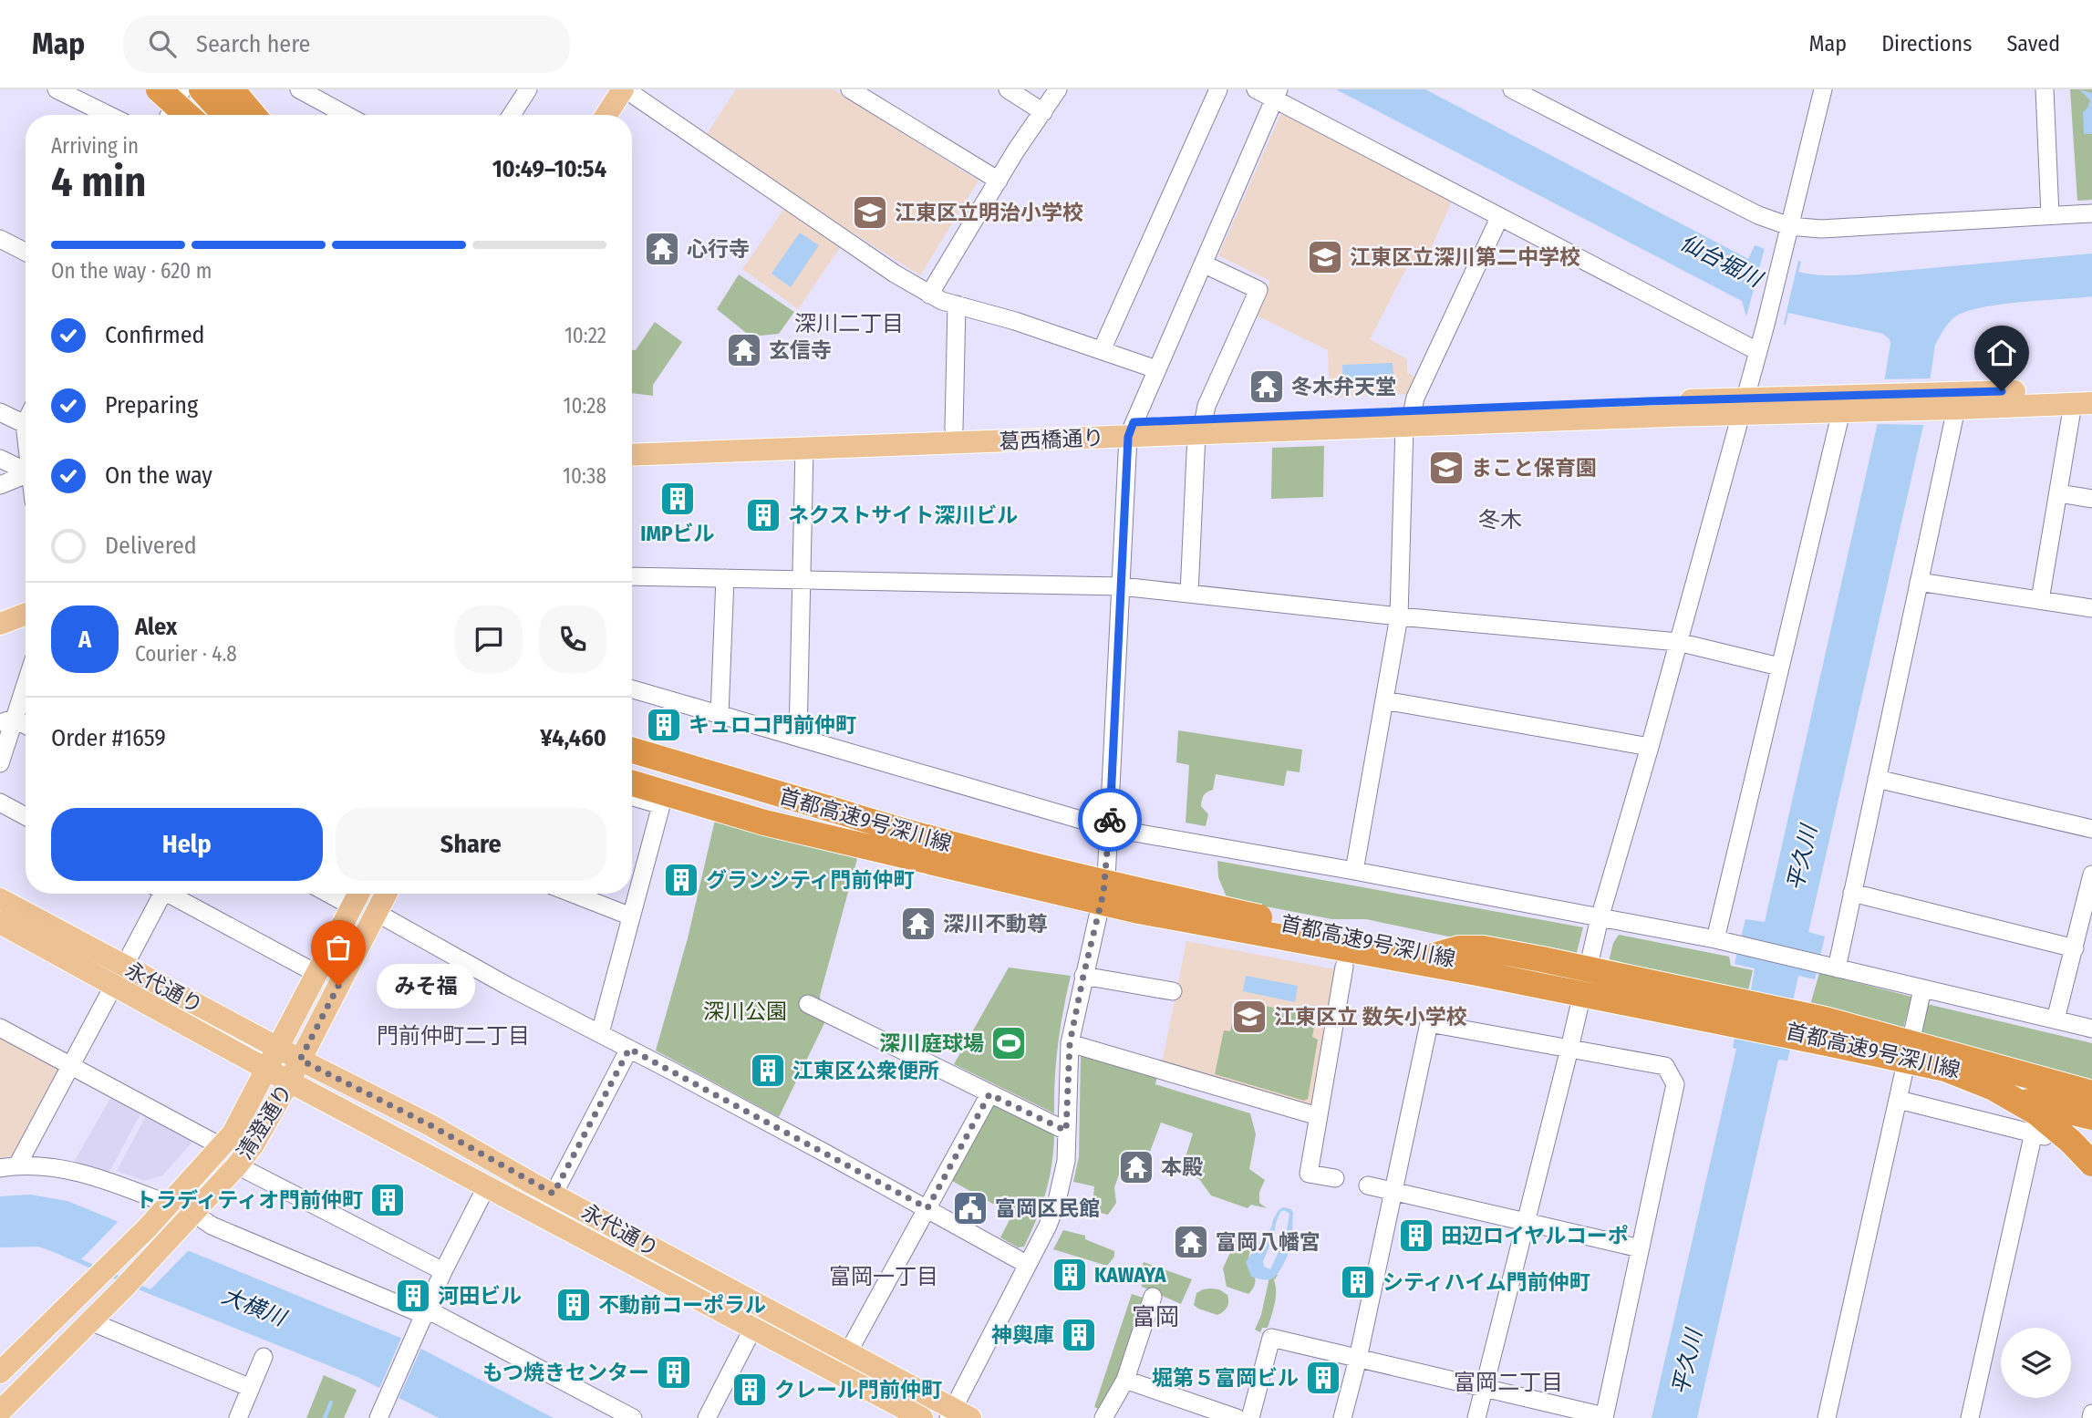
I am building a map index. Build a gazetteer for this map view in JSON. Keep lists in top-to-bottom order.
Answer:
{
  "streets": {
    "highway": ["首都高速9号深川線"],
    "main road": ["葛西橋通り", "永代通り", "清澄通り"]
  },
  "crossings": [
    ["永代通り", "清澄通り"]
  ],
  "districts": [
    "深川二丁目",
    "冬木",
    "門前仲町二丁目",
    "富岡一丁目",
    "富岡",
    "富岡二丁目"
  ],
  "water": ["仙台堀川", "平久川", "大横川"],
  "parks": ["深川公園"],
  "places": {
    "school or university": [
      "江東区立明治小学校",
      "江東区立深川第二中学校",
      "まこと保育園",
      "江東区立 数矢小学校"
    ],
    "temple": [
      "心行寺",
      "玄信寺",
      "冬木弁天堂",
      "深川不動尊",
      "本殿",
      "富岡八幡宮"
    ],
    "building": [
      "IMPビル",
      "ネクストサイト深川ビル",
      "キュロコ門前仲町",
      "グランシティ門前仲町",
      "江東区公衆便所",
      "トラディティオ門前仲町",
      "田辺ロイヤルコーポ",
      "KAWAYA",
      "シティハイム門前仲町",
      "河田ビル",
      "不動前コーポラル",
      "神輿庫",
      "もつ焼きセンター",
      "堀第５富岡ビル",
      "クレール門前仲町"
    ],
    "other": ["みそ福"],
    "sports": ["深川庭球場"],
    "public building": ["富岡区民館"]
  },
  "page": {
    "header": "Map",
    "search": "Search here",
    "nav": ["Map", "Directions", "Saved"],
    "heading": ["4 min", "Arriving in", "10:49–10:54"],
    "panel": [
      "Alex",
      "Courier · 4.8",
      "Order #1659",
      "¥4,460"
    ],
    "bar": "On the way · 620 m",
    "list": [
      ["Confirmed", "10:22"],
      ["Preparing", "10:28"],
      ["On the way", "10:38"],
      "Delivered"
    ],
    "round": "A",
    "buttons": ["Help", "Share"],
    "bubble": "みそ福"
  }
}
